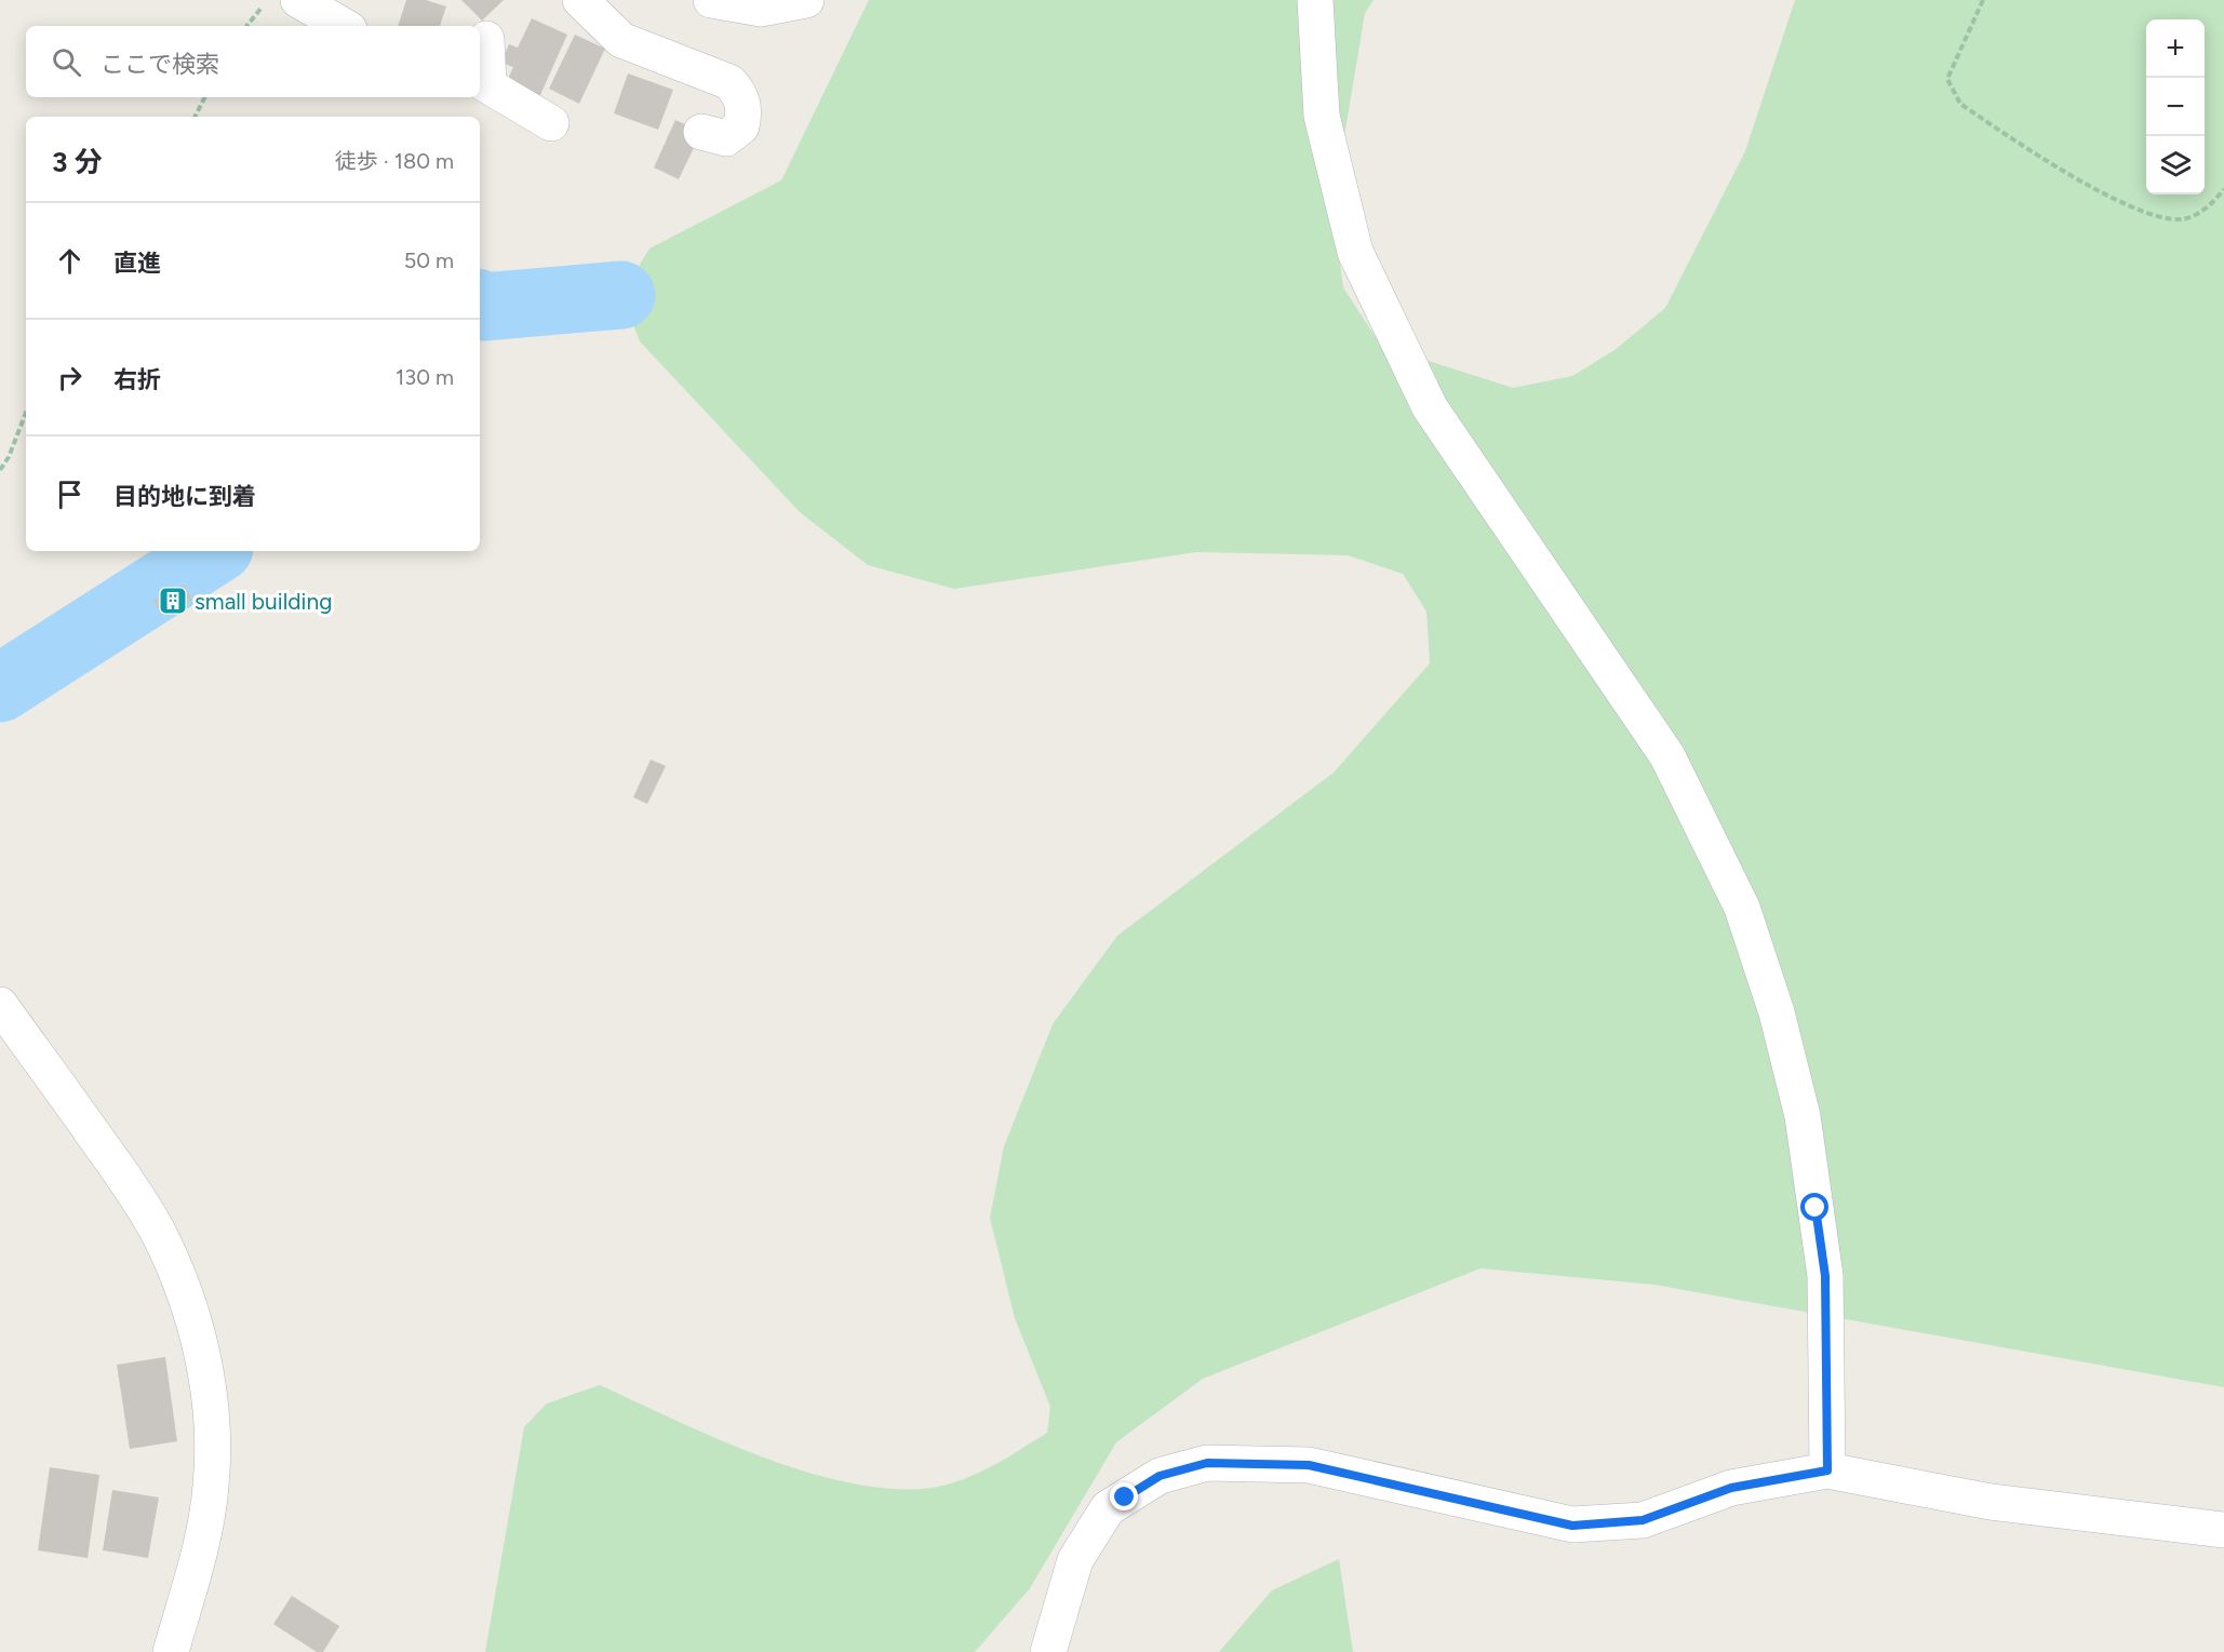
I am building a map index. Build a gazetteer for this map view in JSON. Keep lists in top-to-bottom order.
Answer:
{
  "places": {
    "building": ["small building"]
  },
  "page": {
    "map_buttons": ["+", "−"],
    "search": "ここで検索",
    "heading": ["3 分", "徒歩 · 180 m"],
    "list": [
      ["直進", "50 m"],
      ["右折", "130 m"],
      "目的地に到着"
    ]
  }
}
